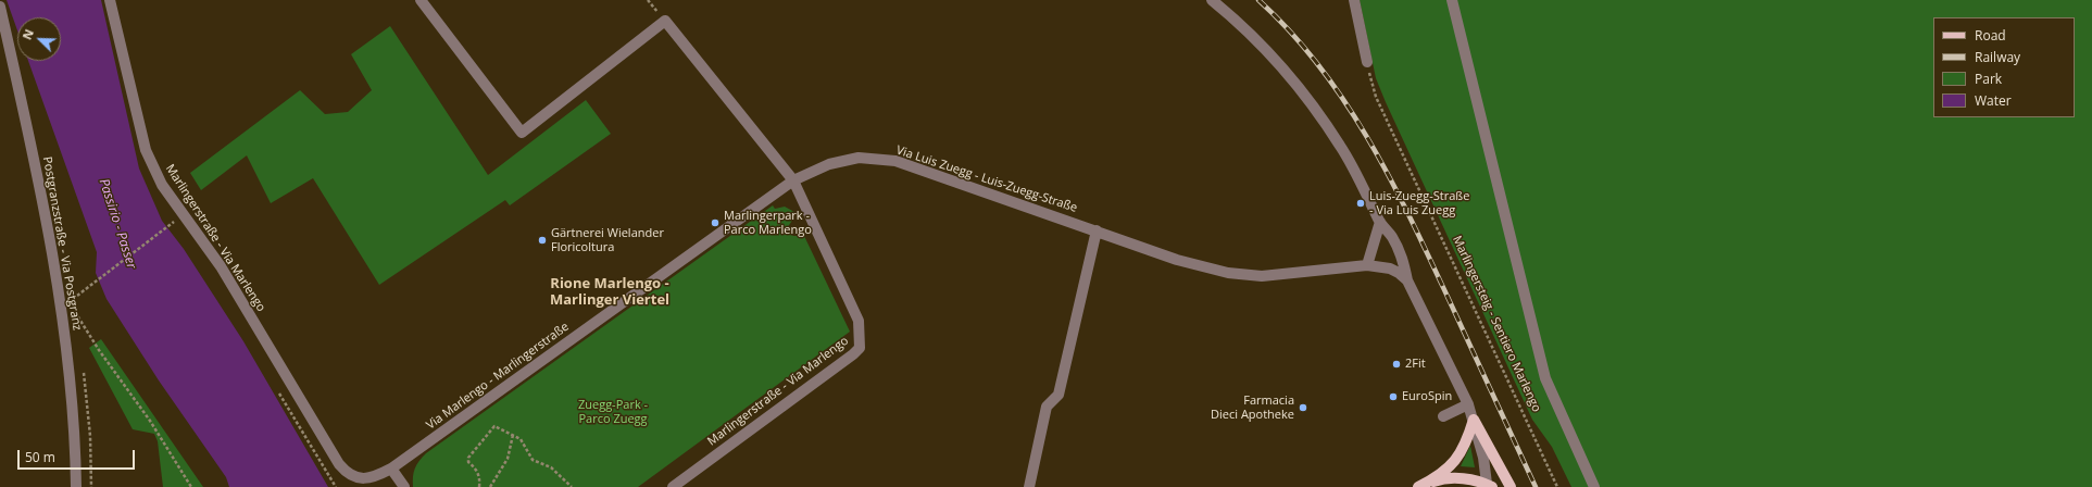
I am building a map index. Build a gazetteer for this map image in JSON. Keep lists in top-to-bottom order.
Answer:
{
  "streets": {
    "street": [
      "Via Luis Zuegg - Luis-Zuegg-Straße",
      "Marlingerstraße - Via Marlengo",
      "Postgranzstraße - Via Postgranz",
      "Via Marlengo - Marlingerstraße"
    ],
    "path": ["Marlingersteig - Sentiero Marlengo"]
  },
  "crossings": [
    ["Via Luis Zuegg - Luis-Zuegg-Straße", "Marlingerstraße - Via Marlengo"],
    ["Via Luis Zuegg - Luis-Zuegg-Straße", "Via Marlengo - Marlingerstraße"],
    ["Marlingerstraße - Via Marlengo", "Via Marlengo - Marlingerstraße"]
  ],
  "districts": ["Rione Marlengo - Marlinger Viertel"],
  "water": ["Passirio - Passer"],
  "parks": ["Zuegg-Park - Parco Zuegg"],
  "places": [
    "Luis-Zuegg-Straße - Via Luis Zuegg",
    "Marlingerpark - Parco Marlengo",
    "Gärtnerei Wielander Floricoltura",
    "2Fit",
    "EuroSpin",
    "Farmacia Dieci Apotheke"
  ],
  "legend": [
    "Road",
    "Railway",
    "Park",
    "Water"
  ],
  "scale_bar": "50 m",
  "north": "top left"
}
